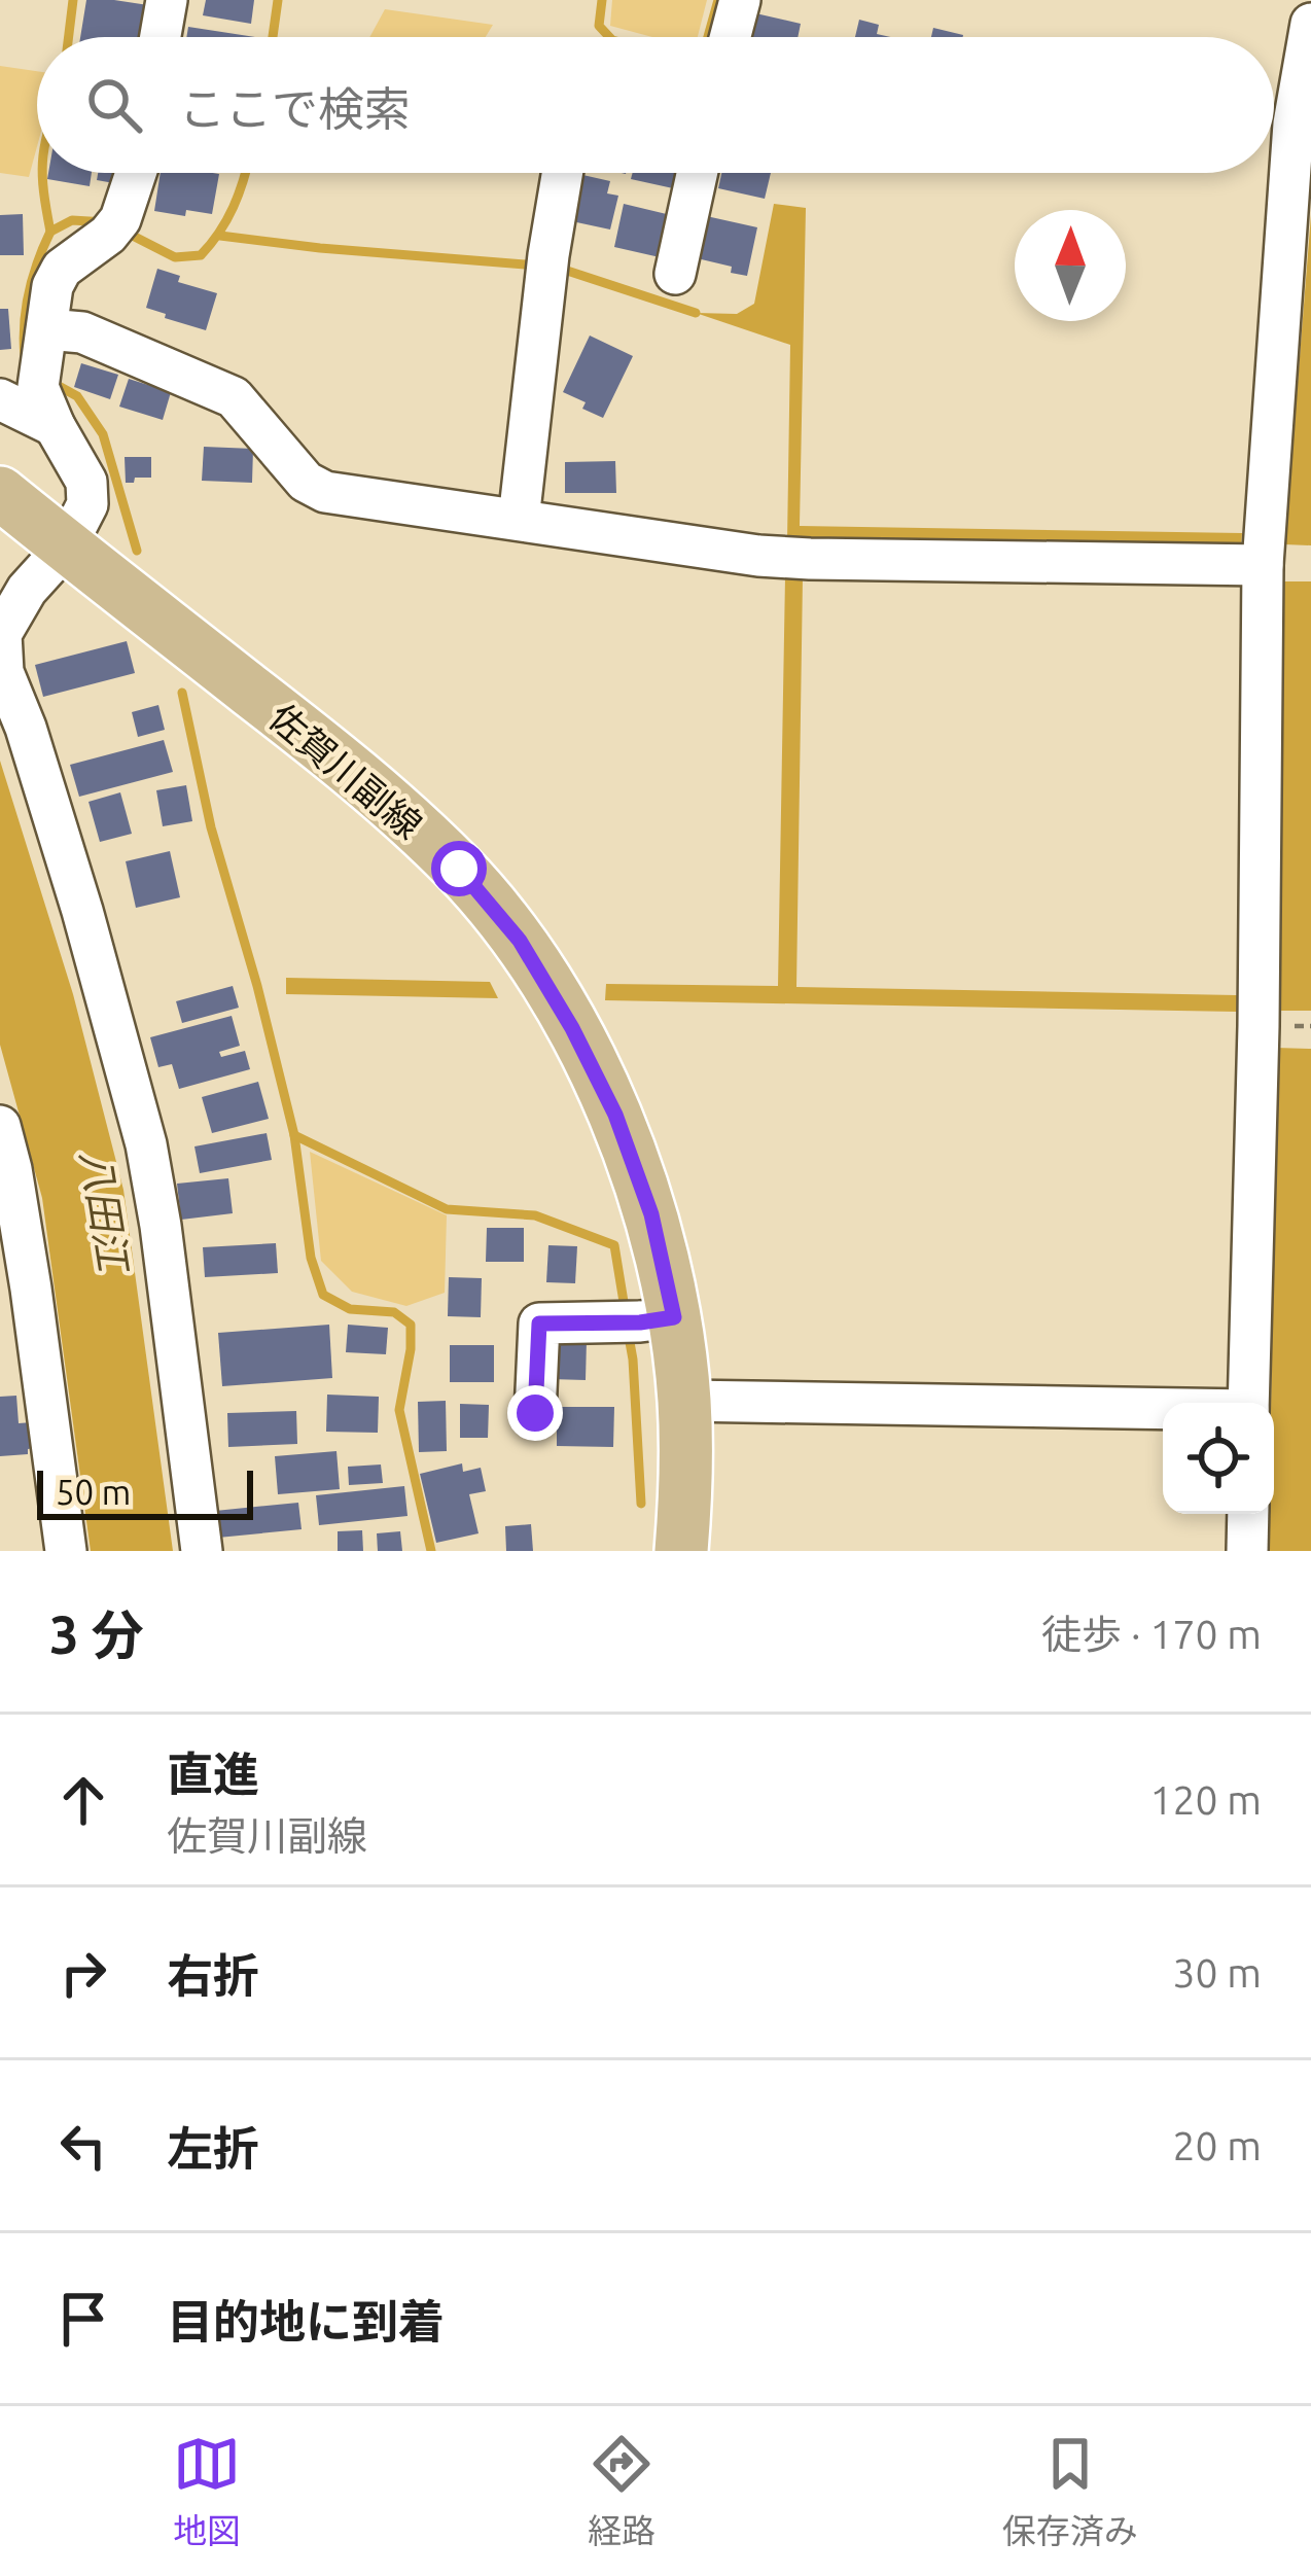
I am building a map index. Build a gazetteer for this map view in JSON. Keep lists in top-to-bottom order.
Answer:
{
  "streets": {
    "main road": ["佐賀川副線"]
  },
  "water": ["八田江"],
  "scale_bar": "50 m",
  "north": "top",
  "page": {
    "search": "ここで検索",
    "scale": "50 m",
    "heading": ["3 分", "徒歩 · 170 m"],
    "list": [
      ["直進", "佐賀川副線", "120 m"],
      ["右折", "30 m"],
      ["左折", "20 m"],
      "目的地に到着"
    ],
    "nav": ["地図", "経路", "保存済み"]
  }
}
